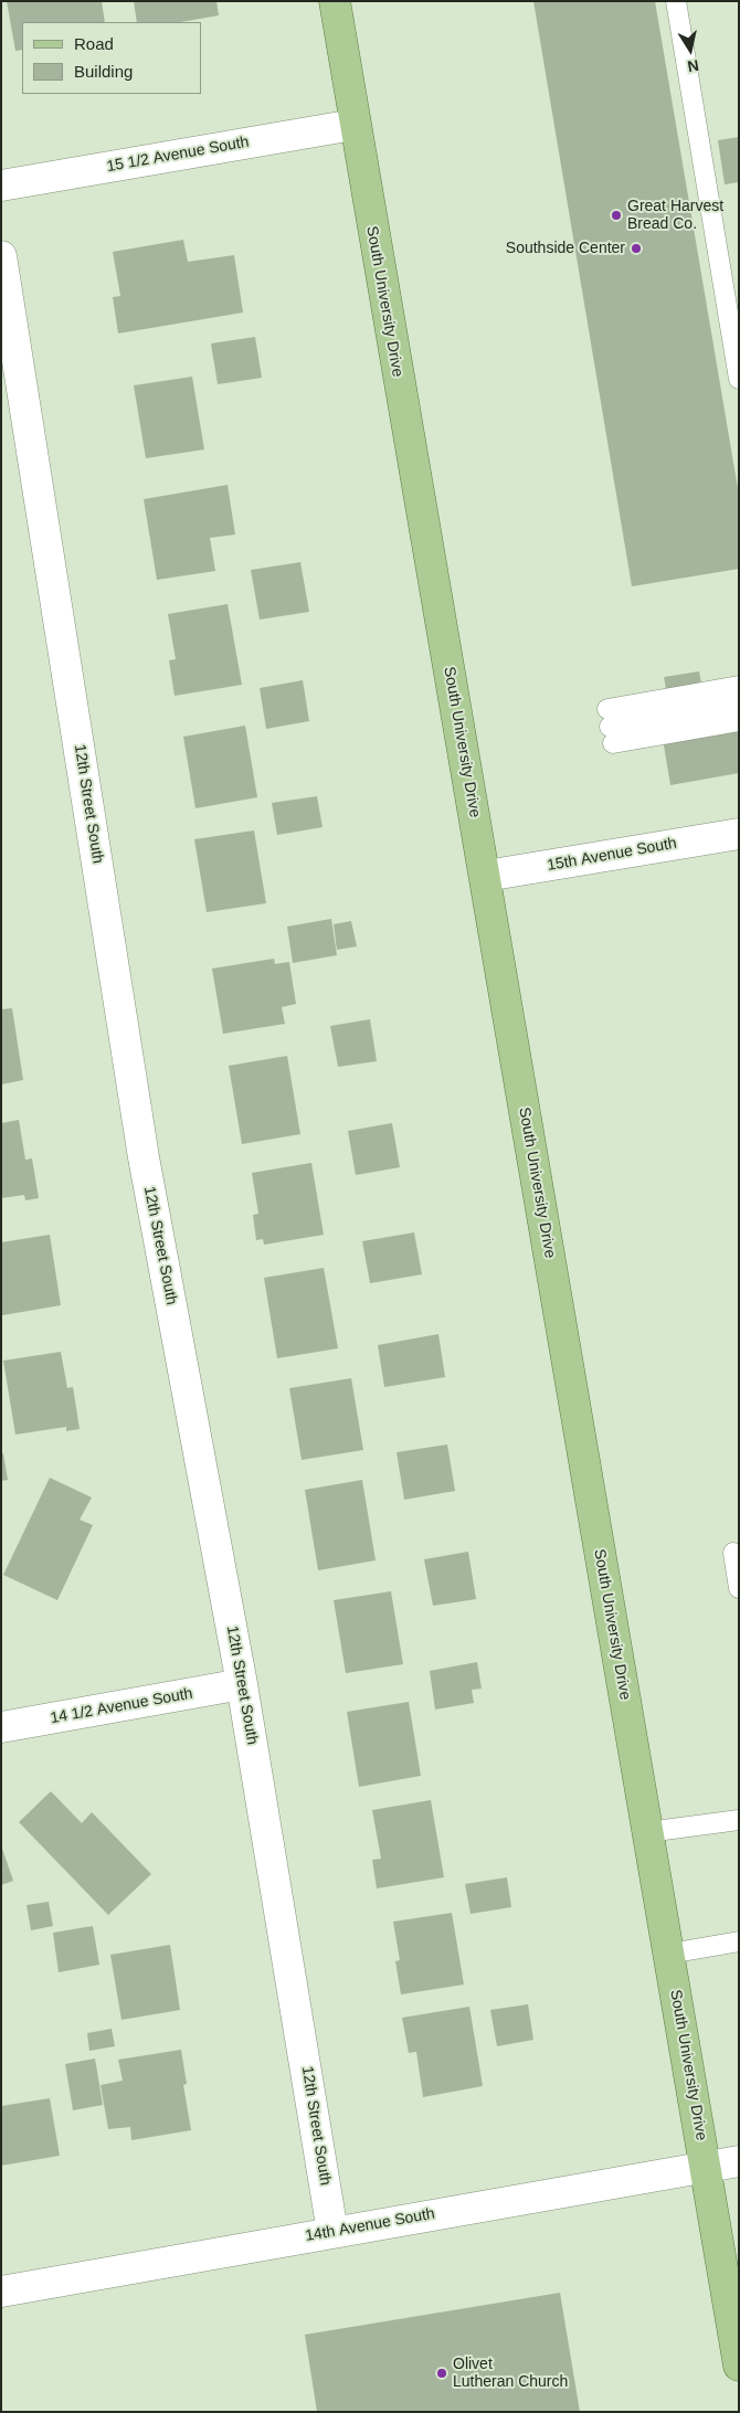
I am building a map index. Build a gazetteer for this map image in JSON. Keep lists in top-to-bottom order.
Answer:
{
  "streets": {
    "main road": ["South University Drive"],
    "street": [
      "15 1/2 Avenue South",
      "12th Street South",
      "15th Avenue South",
      "14 1/2 Avenue South",
      "14th Avenue South"
    ]
  },
  "crossings": [
    ["15 1/2 Avenue South", "South University Drive"],
    ["South University Drive", "15th Avenue South"],
    ["South University Drive", "14th Avenue South"],
    ["12th Street South", "14 1/2 Avenue South"],
    ["12th Street South", "14th Avenue South"]
  ],
  "places": ["Great Harvest Bread Co.", "Southside Center", "Olivet Lutheran Church"],
  "legend": ["Road", "Building"],
  "north": "bottom"
}
